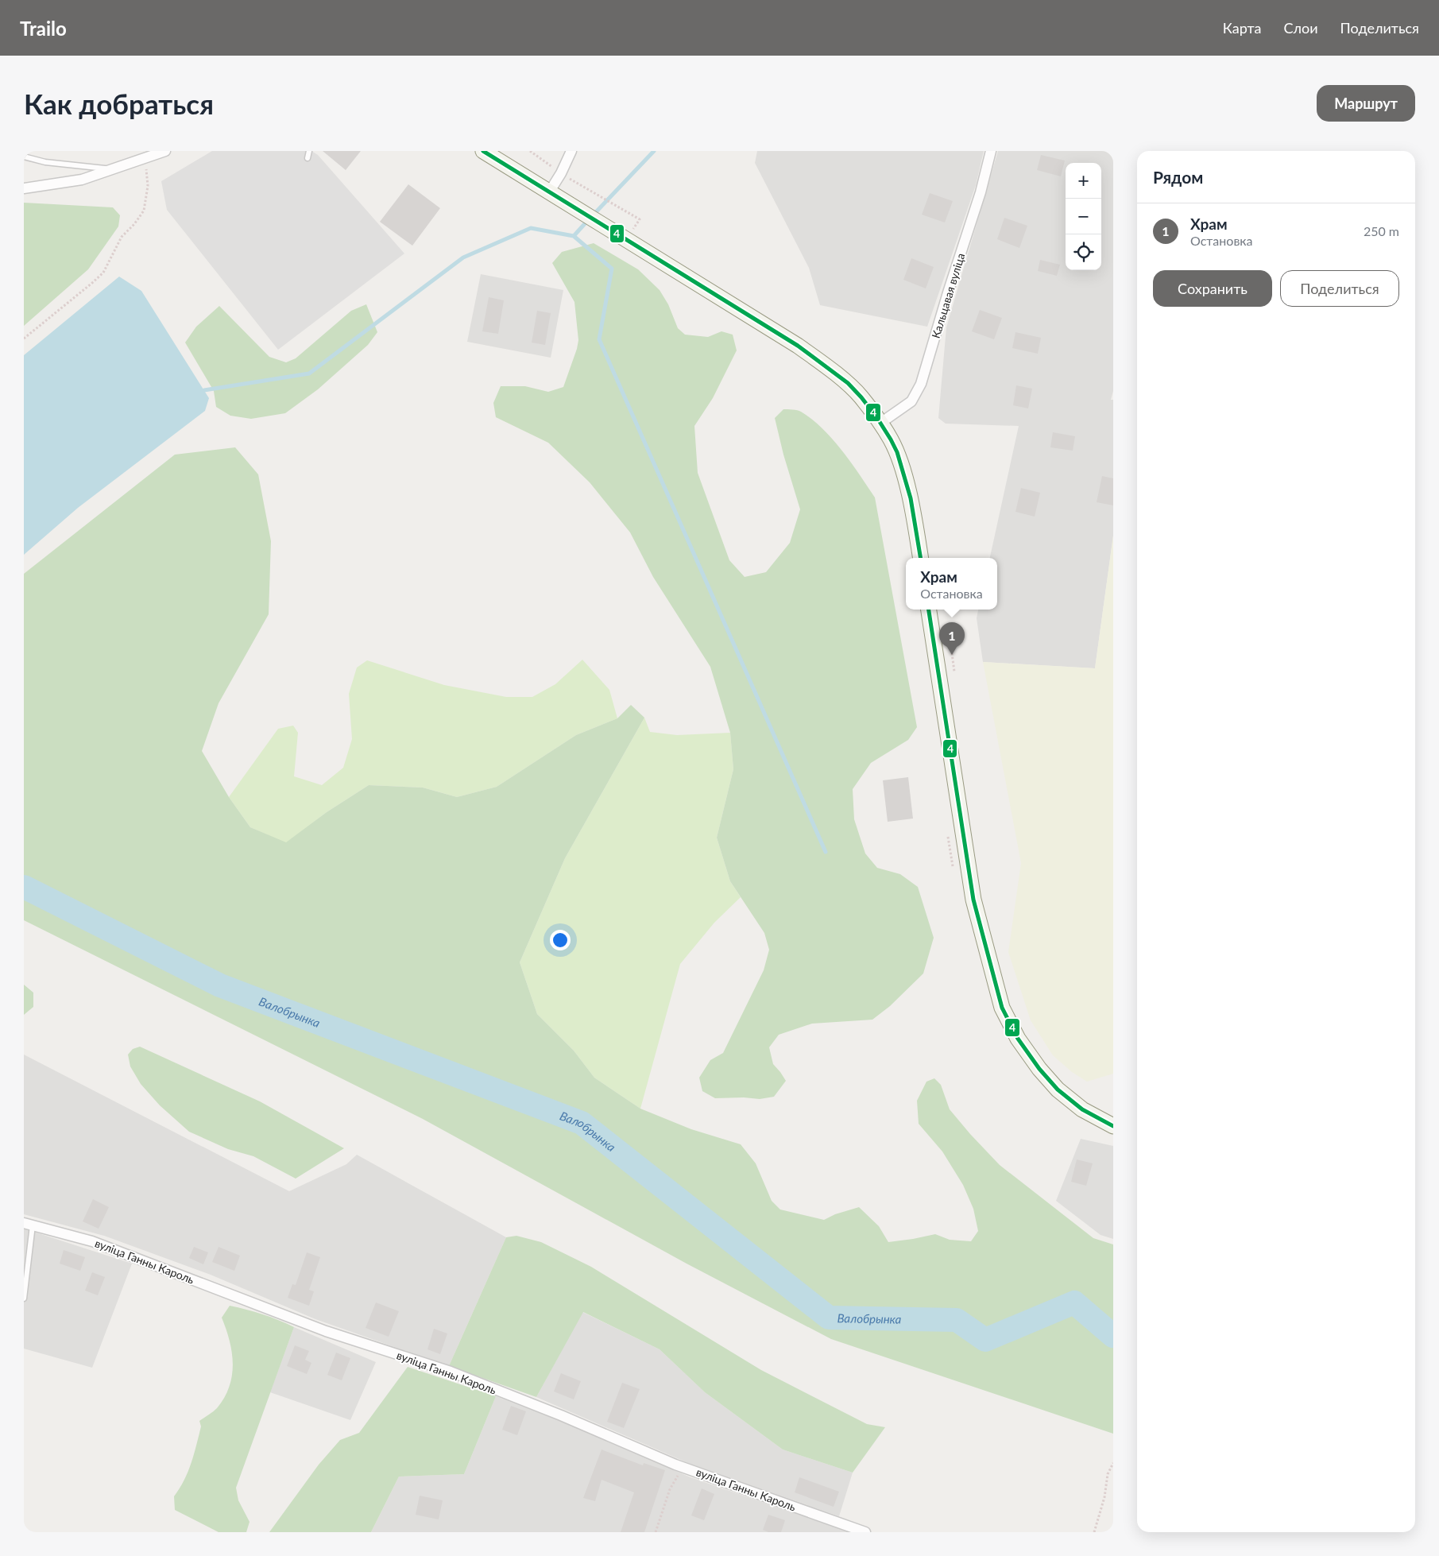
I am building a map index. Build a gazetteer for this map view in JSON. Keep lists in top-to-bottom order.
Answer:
{
  "streets": {
    "street": ["Кальцавая вуліца", "вуліца Ганны Кароль"]
  },
  "water": ["Валобрынка"],
  "lines": ["transit line 4"],
  "page": {
    "header": "Trailo",
    "nav": ["Карта", "Слои", "Поделиться"],
    "buttons": [
      "Маршрут",
      ["Сохранить", "Поделиться"]
    ],
    "title": "Как добраться",
    "heading": "Рядом",
    "map_buttons": ["+", "−"],
    "list": [
      {
        "mark": "1",
        "name": "Храм",
        "note": "Остановка",
        "value": "250 m"
      }
    ],
    "popup": ["Храм", "Остановка"],
    "pins": "1"
  }
}
